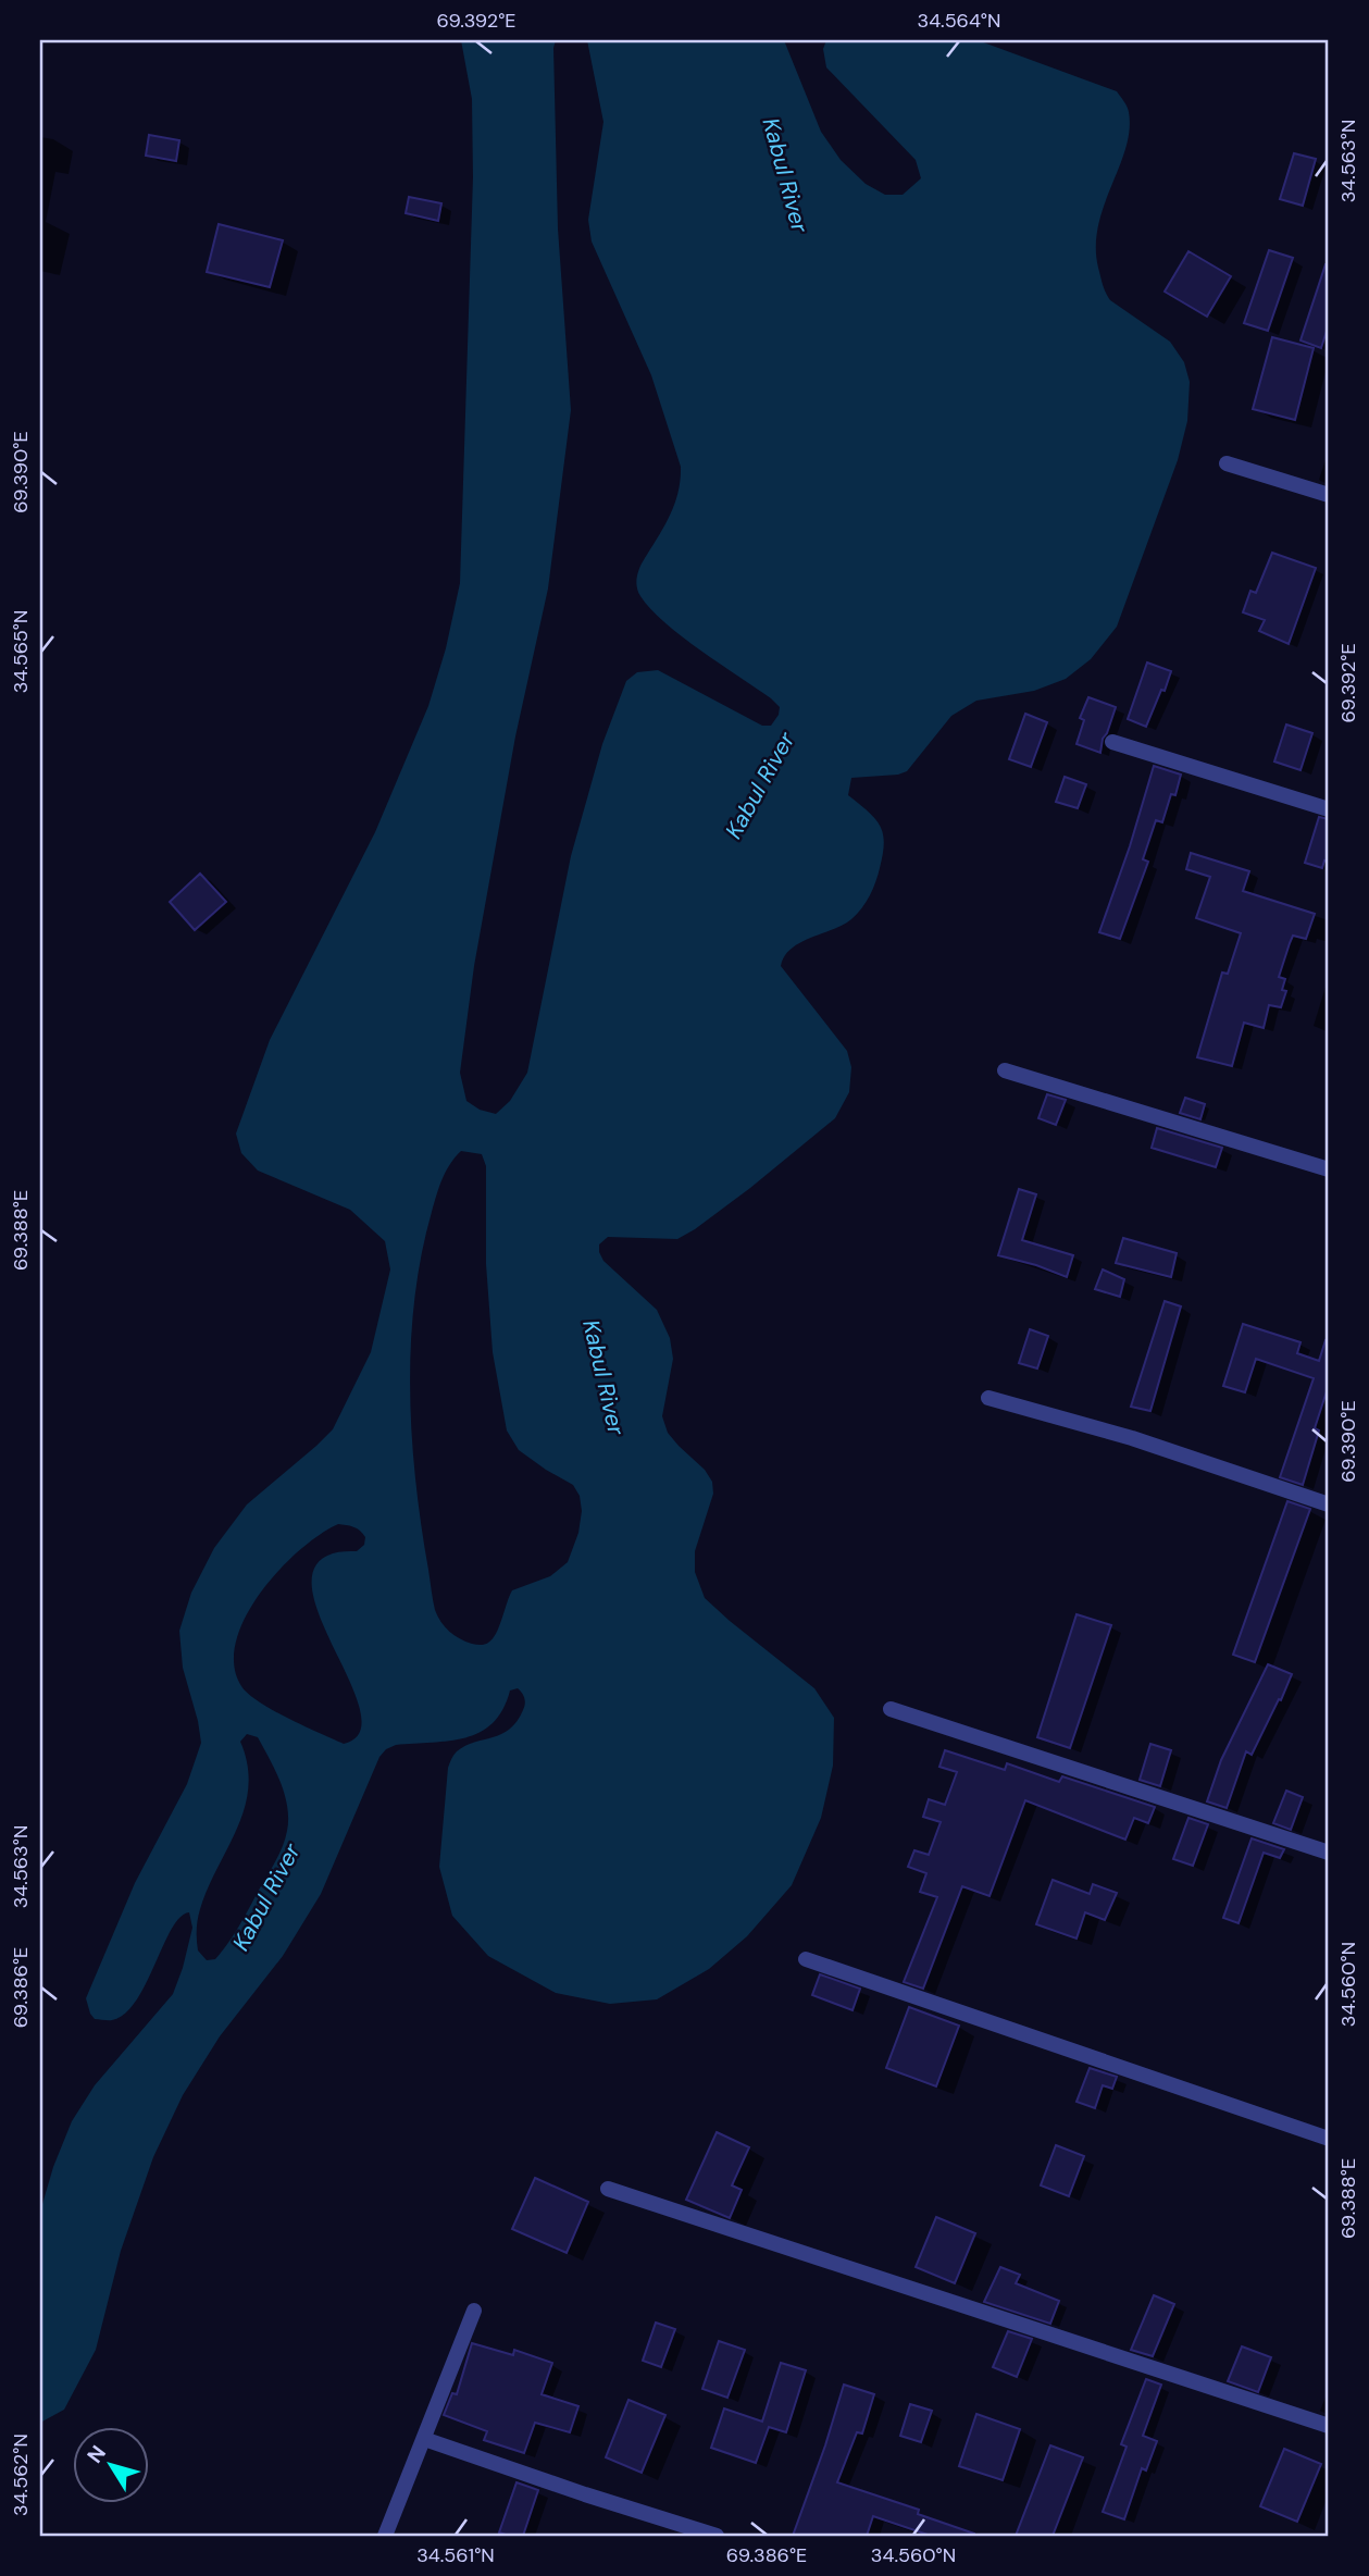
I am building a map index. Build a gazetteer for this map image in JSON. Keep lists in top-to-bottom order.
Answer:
{
  "water": ["Kabul River"],
  "north": "top left",
  "coordinates": [
    "69.392°E",
    "34.564°N",
    "34.563°N",
    "69.390°E",
    "34.565°N",
    "69.388°E",
    "34.560°N",
    "69.386°E",
    "34.562°N",
    "34.561°N"
  ]
}
